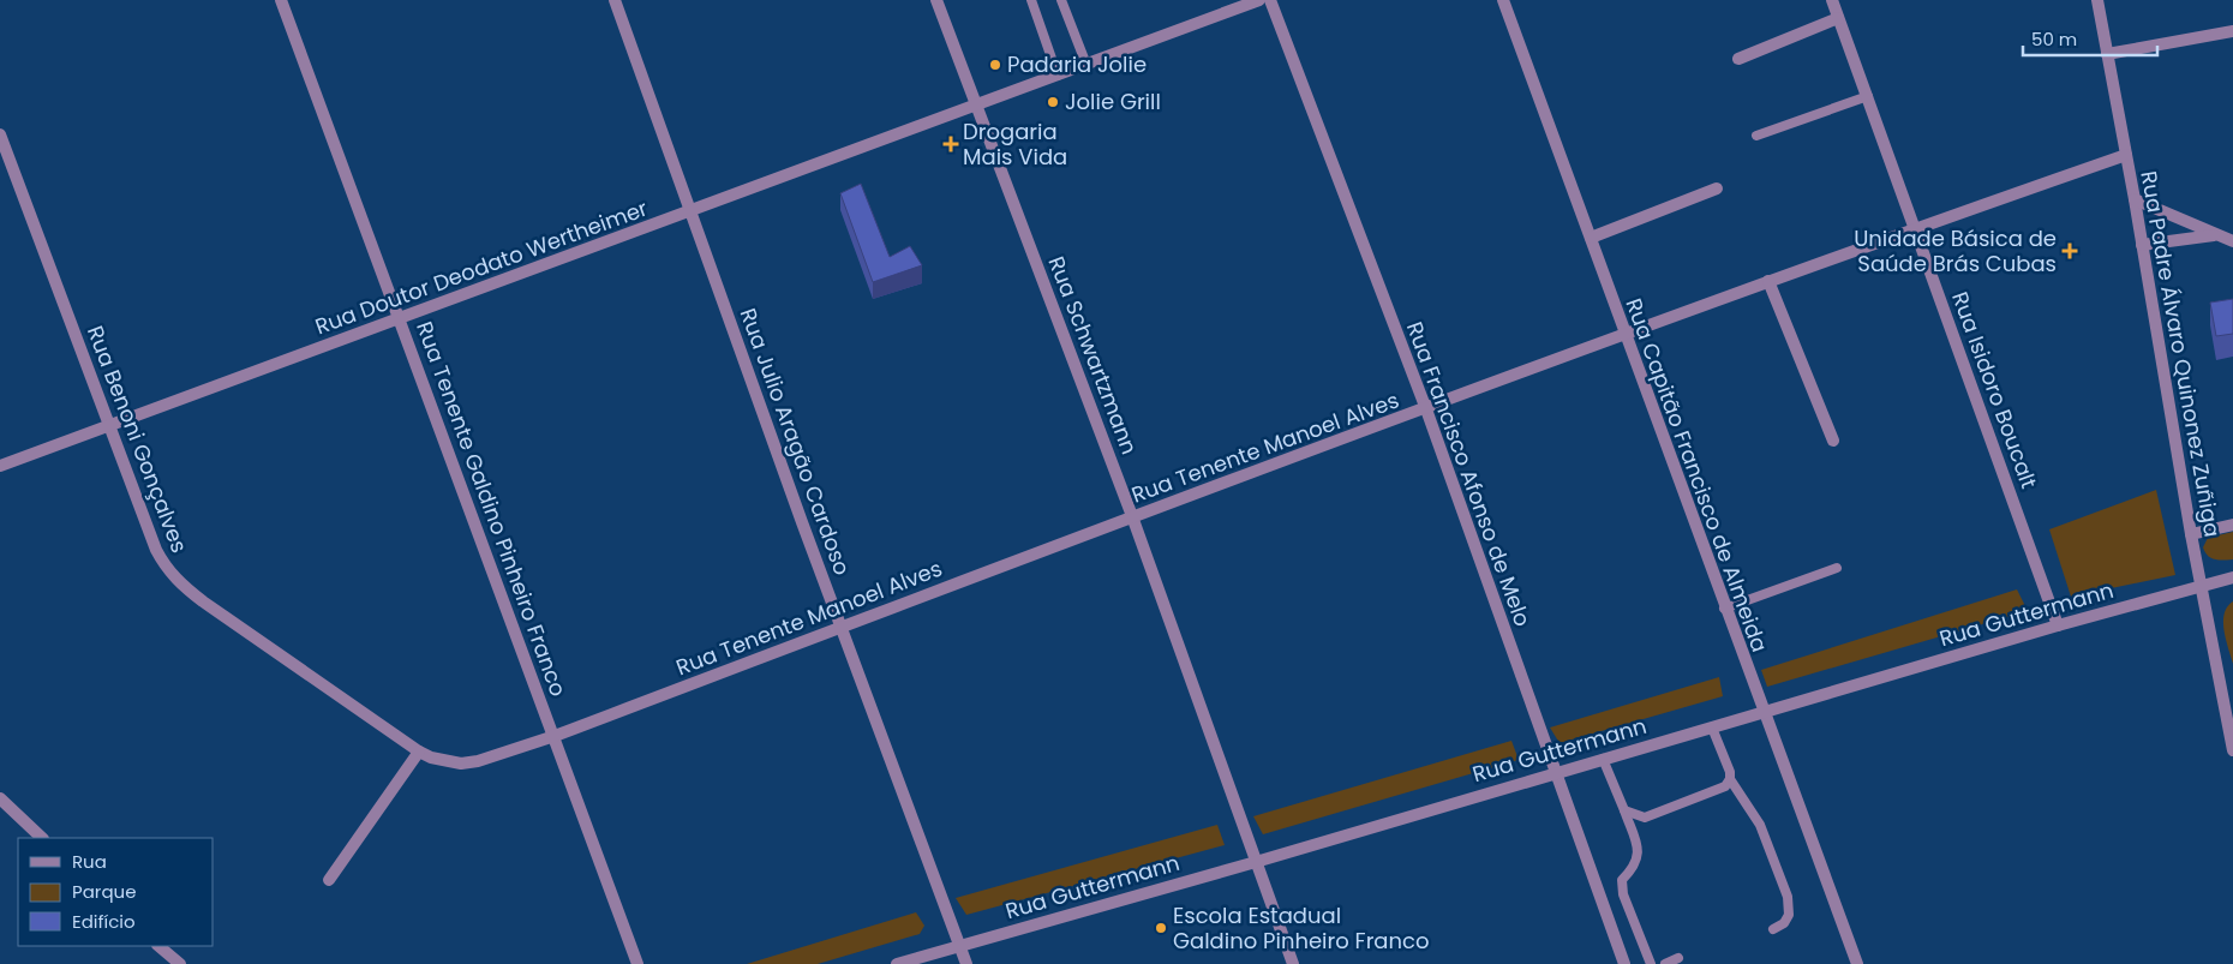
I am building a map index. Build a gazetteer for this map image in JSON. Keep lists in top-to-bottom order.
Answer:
{
  "streets": {
    "street": [
      "Rua Doutor Deodato Wertheimer",
      "Rua Padre Álvaro Quinonez Zuñiga",
      "Rua Schwartzmann",
      "Rua Isidoro Boucalt",
      "Rua Benoni Gonçalves",
      "Rua Julio Aragão Cardoso",
      "Rua Tenente Manoel Alves",
      "Rua Francisco Afonso de Melo",
      "Rua Capitão Francisco de Almeida",
      "Rua Tenente Galdino Pinheiro Franco",
      "Rua Guttermann"
    ]
  },
  "crossings": [
    ["Rua Doutor Deodato Wertheimer", "Rua Schwartzmann"],
    ["Rua Doutor Deodato Wertheimer", "Rua Benoni Gonçalves"],
    ["Rua Doutor Deodato Wertheimer", "Rua Julio Aragão Cardoso"],
    ["Rua Doutor Deodato Wertheimer", "Rua Tenente Galdino Pinheiro Franco"],
    ["Rua Padre Álvaro Quinonez Zuñiga", "Rua Tenente Manoel Alves"],
    ["Rua Padre Álvaro Quinonez Zuñiga", "Rua Guttermann"],
    ["Rua Schwartzmann", "Rua Tenente Manoel Alves"],
    ["Rua Schwartzmann", "Rua Guttermann"],
    ["Rua Isidoro Boucalt", "Rua Tenente Manoel Alves"],
    ["Rua Isidoro Boucalt", "Rua Guttermann"],
    ["Rua Benoni Gonçalves", "Rua Tenente Manoel Alves"],
    ["Rua Julio Aragão Cardoso", "Rua Tenente Manoel Alves"],
    ["Rua Julio Aragão Cardoso", "Rua Guttermann"],
    ["Rua Tenente Manoel Alves", "Rua Francisco Afonso de Melo"],
    ["Rua Tenente Manoel Alves", "Rua Capitão Francisco de Almeida"],
    ["Rua Tenente Manoel Alves", "Rua Tenente Galdino Pinheiro Franco"],
    ["Rua Francisco Afonso de Melo", "Rua Guttermann"],
    ["Rua Capitão Francisco de Almeida", "Rua Guttermann"]
  ],
  "places": {
    "other": ["Padaria Jolie", "Jolie Grill", "Escola Estadual Galdino Pinheiro Franco"],
    "health": ["Drogaria Mais Vida", "Unidade Básica de Saúde Brás Cubas"]
  },
  "legend": ["Rua", "Parque", "Edifício"],
  "scale_bar": "50 m"
}
